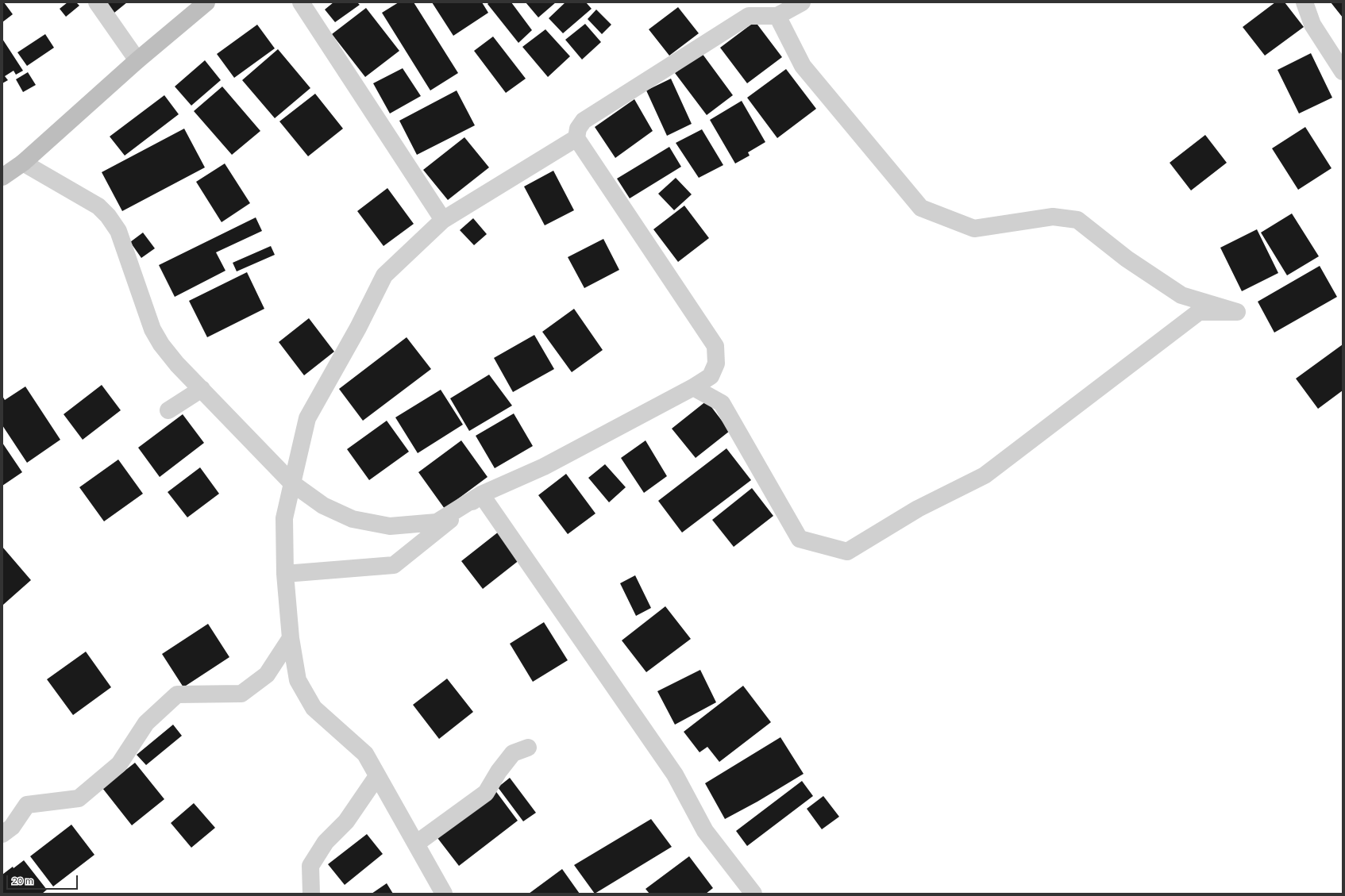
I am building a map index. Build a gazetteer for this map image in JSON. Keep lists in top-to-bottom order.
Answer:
{
  "scale_bar": "20 m"
}
